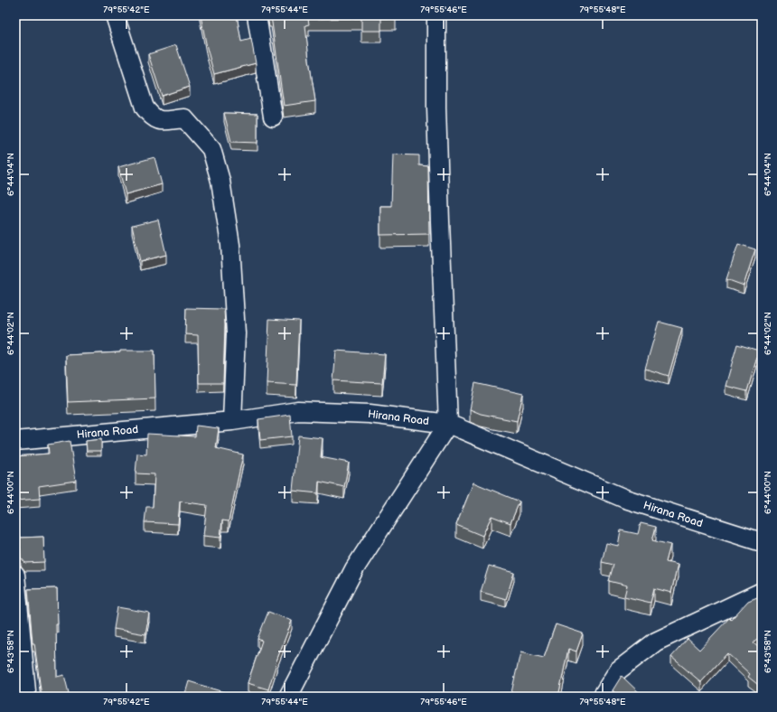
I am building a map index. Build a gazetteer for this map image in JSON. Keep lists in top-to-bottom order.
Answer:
{
  "streets": {
    "street": ["Hirana Road"]
  },
  "coordinates": [
    "79°55'42\"E",
    "79°55'44\"E",
    "79°55'46\"E",
    "79°55'48\"E",
    "6°44'04\"N",
    "6°44'02\"N",
    "6°44'00\"N",
    "6°43'58\"N"
  ]
}
